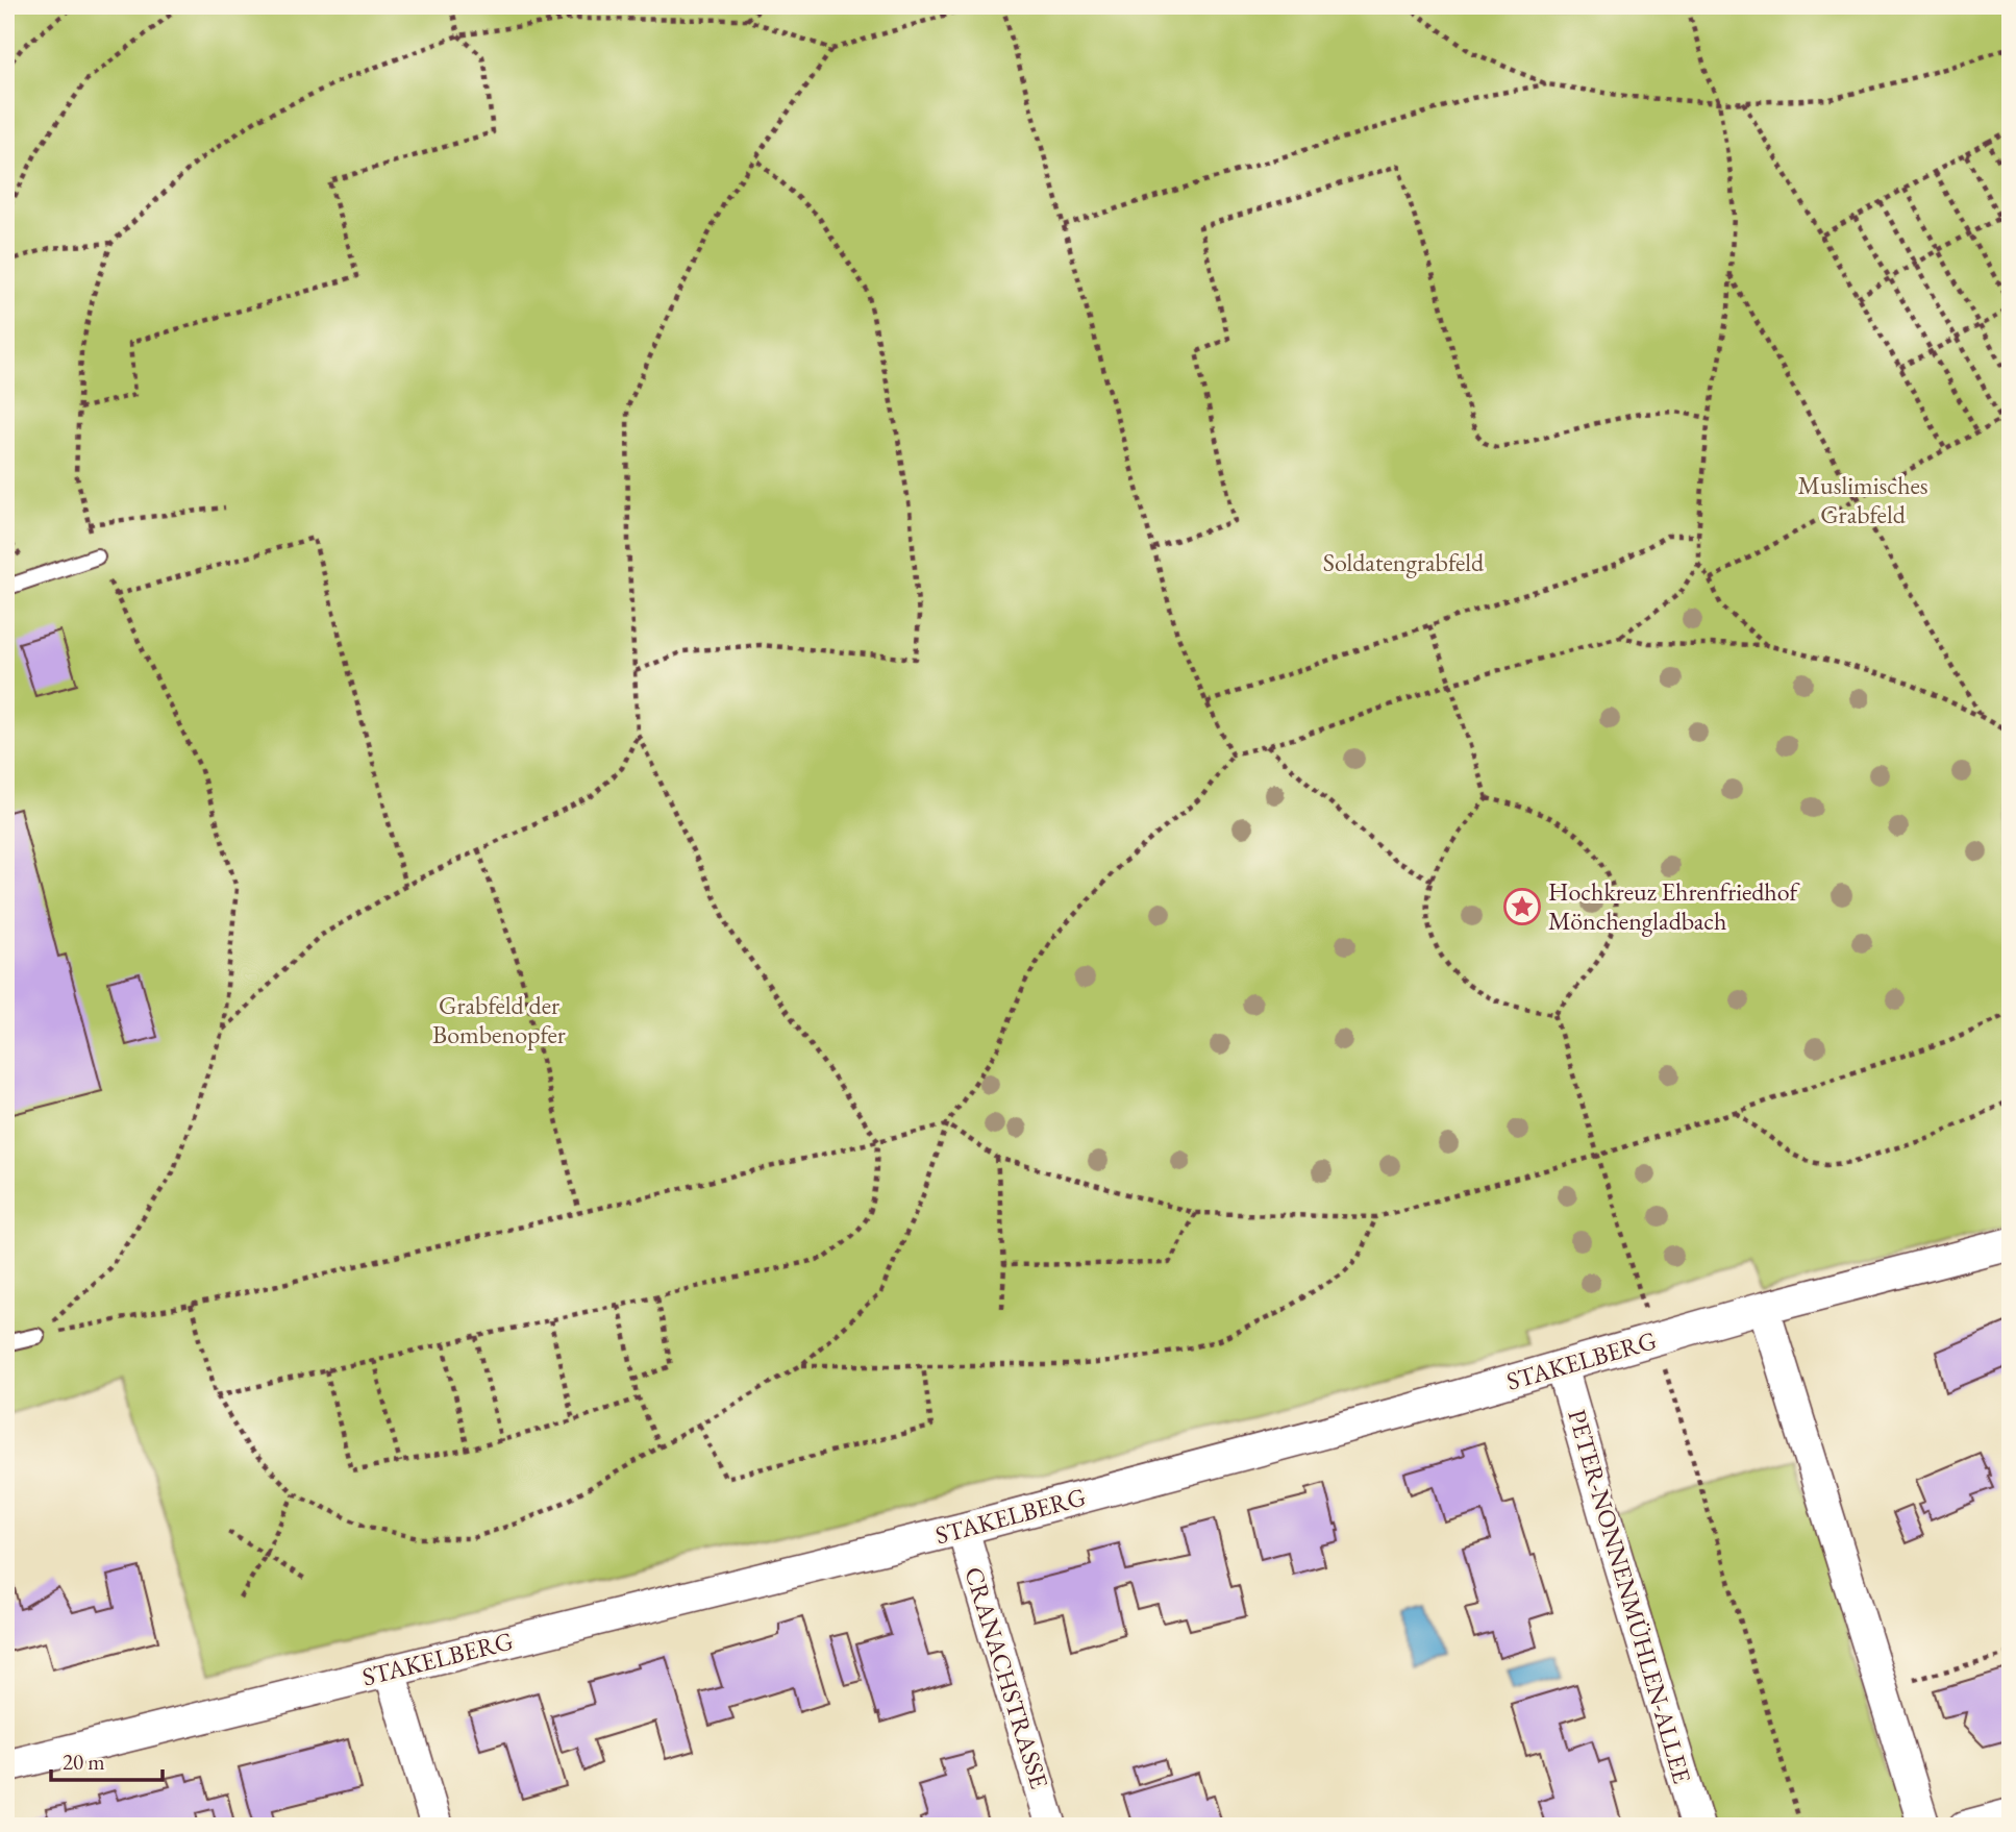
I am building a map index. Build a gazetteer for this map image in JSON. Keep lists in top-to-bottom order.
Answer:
{
  "streets": {
    "street": ["STAKELBERG", "PETER-NONNENMÜHLEN-ALLEE", "CRANACHSTRASSE"]
  },
  "crossings": [
    ["STAKELBERG", "PETER-NONNENMÜHLEN-ALLEE"],
    ["STAKELBERG", "CRANACHSTRASSE"]
  ],
  "parks": ["Muslimisches Grabfeld", "Soldatengrabfeld", "Grabfeld der Bombenopfer"],
  "places": {
    "place": ["Hochkreuz Ehrenfriedhof Mönchengladbach"]
  },
  "scale_bar": "20 m"
}
